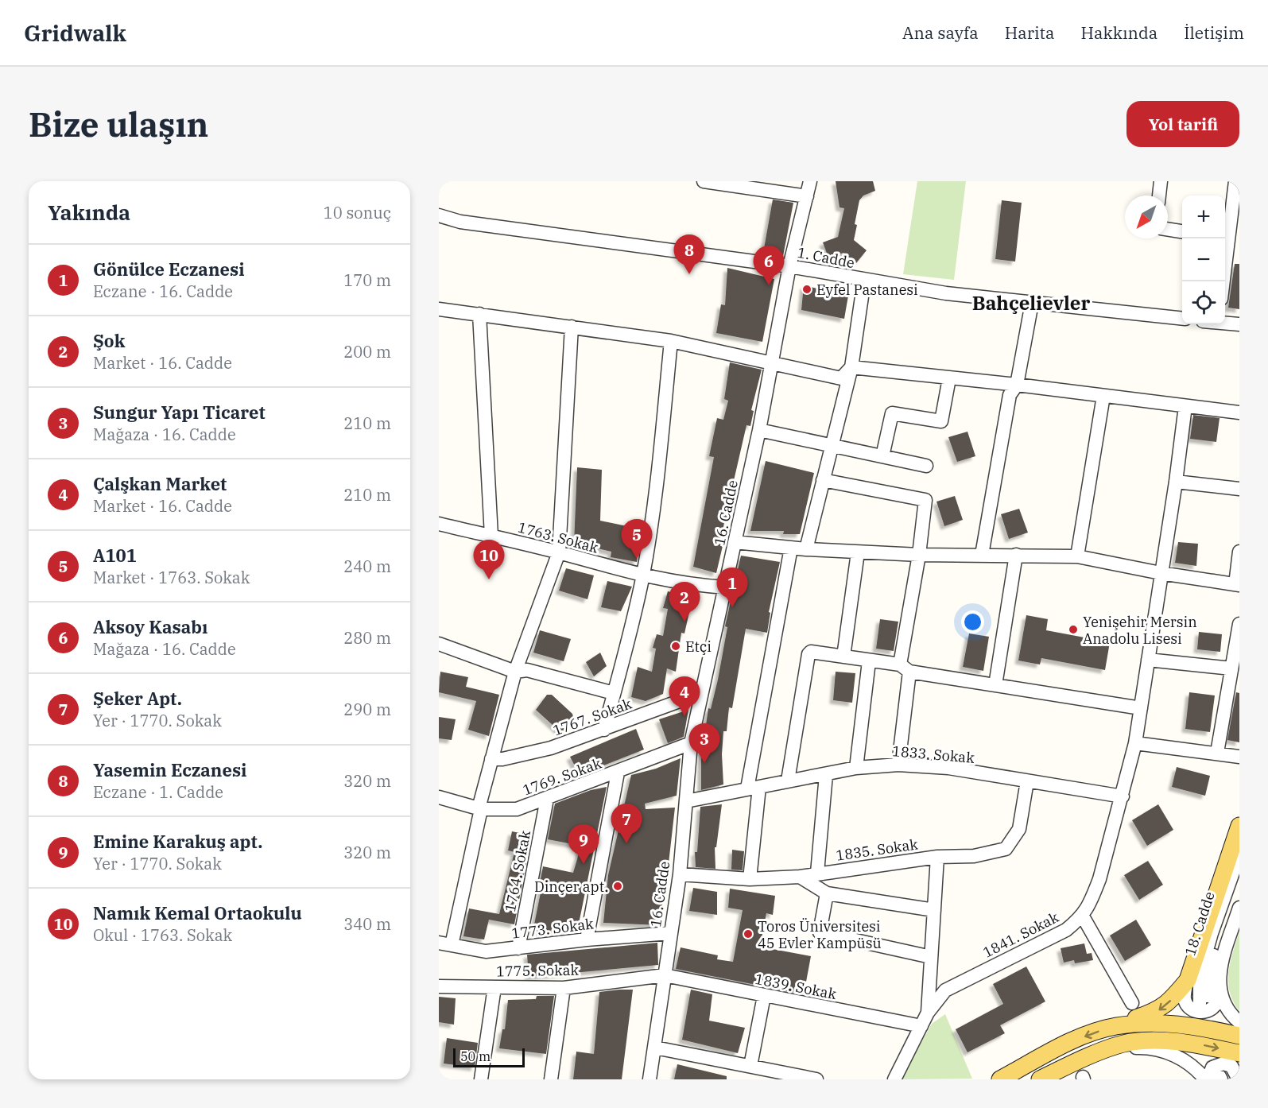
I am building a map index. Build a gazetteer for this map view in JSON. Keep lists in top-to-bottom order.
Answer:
{
  "streets": {
    "street": [
      "1. Cadde",
      "16. Cadde",
      "1763. Sokak",
      "1767. Sokak",
      "1833. Sokak",
      "1769. Sokak",
      "1835. Sokak",
      "1764. Sokak",
      "18. Cadde",
      "1773. Sokak",
      "1841. Sokak",
      "1775. Sokak",
      "1839. Sokak"
    ]
  },
  "crossings": [
    ["1. Cadde", "16. Cadde"],
    ["16. Cadde", "1763. Sokak"],
    ["16. Cadde", "1767. Sokak"],
    ["16. Cadde", "1833. Sokak"],
    ["16. Cadde", "1769. Sokak"],
    ["16. Cadde", "1835. Sokak"],
    ["16. Cadde", "1773. Sokak"],
    ["16. Cadde", "1775. Sokak"],
    ["16. Cadde", "1839. Sokak"],
    ["1833. Sokak", "1835. Sokak"],
    ["1833. Sokak", "1841. Sokak"],
    ["1769. Sokak", "1764. Sokak"],
    ["1764. Sokak", "1773. Sokak"],
    ["1841. Sokak", "1839. Sokak"],
    ["1775. Sokak", "1839. Sokak"]
  ],
  "districts": ["Bahçelievler"],
  "places": [
    "Eyfel Pastanesi",
    "Yenişehir Mersin Anadolu Lisesi",
    "Etçi",
    "Dinçer apt.",
    "Toros Üniversitesi 45 Evler Kampüsü"
  ],
  "scale_bar": "50 m",
  "north": "bottom left",
  "page": {
    "header": "Gridwalk",
    "nav": [
      "Ana sayfa",
      "Harita",
      "Hakkında",
      "İletişim"
    ],
    "buttons": "Yol tarifi",
    "title": "Bize ulaşın",
    "heading": ["Yakında", "10 sonuç"],
    "map_buttons": ["+", "−"],
    "pins": [
      "8",
      "6",
      "5",
      "10",
      "1",
      "2",
      "4",
      "3",
      "7",
      "9"
    ],
    "list": [
      {
        "mark": "1",
        "name": "Gönülce Eczanesi",
        "note": "Eczane · 16. Cadde",
        "value": "170 m"
      },
      {
        "mark": "2",
        "name": "Şok",
        "note": "Market · 16. Cadde",
        "value": "200 m"
      },
      {
        "mark": "3",
        "name": "Sungur Yapı Ticaret",
        "note": "Mağaza · 16. Cadde",
        "value": "210 m"
      },
      {
        "mark": "4",
        "name": "Çalşkan Market",
        "note": "Market · 16. Cadde",
        "value": "210 m"
      },
      {
        "mark": "5",
        "name": "A101",
        "note": "Market · 1763. Sokak",
        "value": "240 m"
      },
      {
        "mark": "6",
        "name": "Aksoy Kasabı",
        "note": "Mağaza · 16. Cadde",
        "value": "280 m"
      },
      {
        "mark": "7",
        "name": "Şeker Apt.",
        "note": "Yer · 1770. Sokak",
        "value": "290 m"
      },
      {
        "mark": "8",
        "name": "Yasemin Eczanesi",
        "note": "Eczane · 1. Cadde",
        "value": "320 m"
      },
      {
        "mark": "9",
        "name": "Emine Karakuş apt.",
        "note": "Yer · 1770. Sokak",
        "value": "320 m"
      },
      {
        "mark": "10",
        "name": "Namık Kemal Ortaokulu",
        "note": "Okul · 1763. Sokak",
        "value": "340 m"
      }
    ],
    "scale": "50 m"
  }
}
